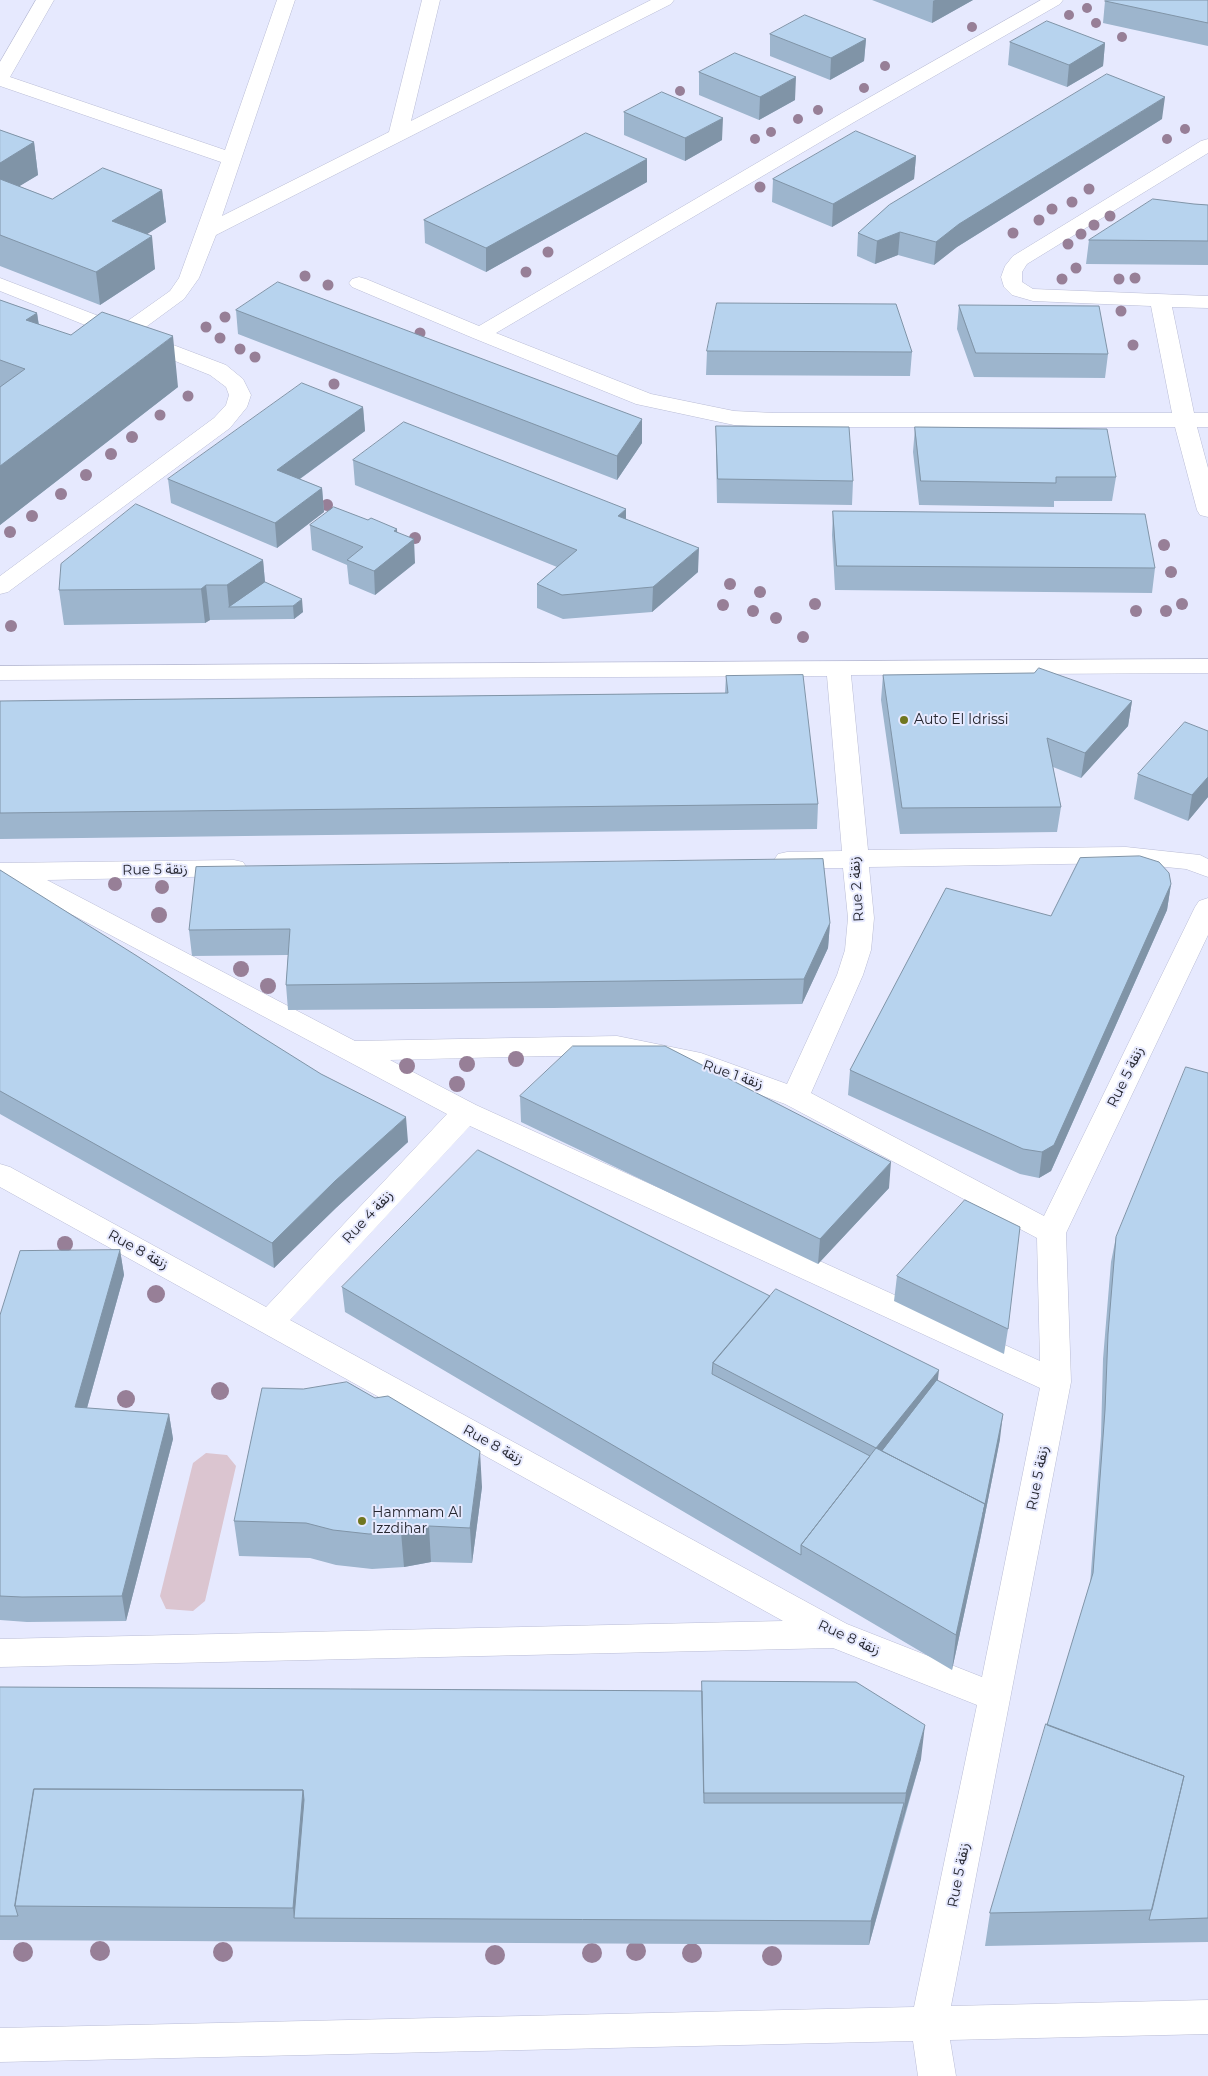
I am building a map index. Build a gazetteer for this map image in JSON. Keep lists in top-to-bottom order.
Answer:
{
  "streets": {
    "street": [
      "Rue 5 زنقة",
      "Rue 2 زنقة",
      "Rue 1 زنقة",
      "Rue 4 زنقة",
      "Rue 8 زنقة"
    ]
  },
  "crossings": [
    ["Rue 5 زنقة", "Rue 1 زنقة"],
    ["Rue 5 زنقة", "Rue 8 زنقة"],
    ["Rue 2 زنقة", "Rue 1 زنقة"],
    ["Rue 4 زنقة", "Rue 8 زنقة"]
  ],
  "places": ["Auto El Idrissi", "Hammam Al Izzdihar"]
}
